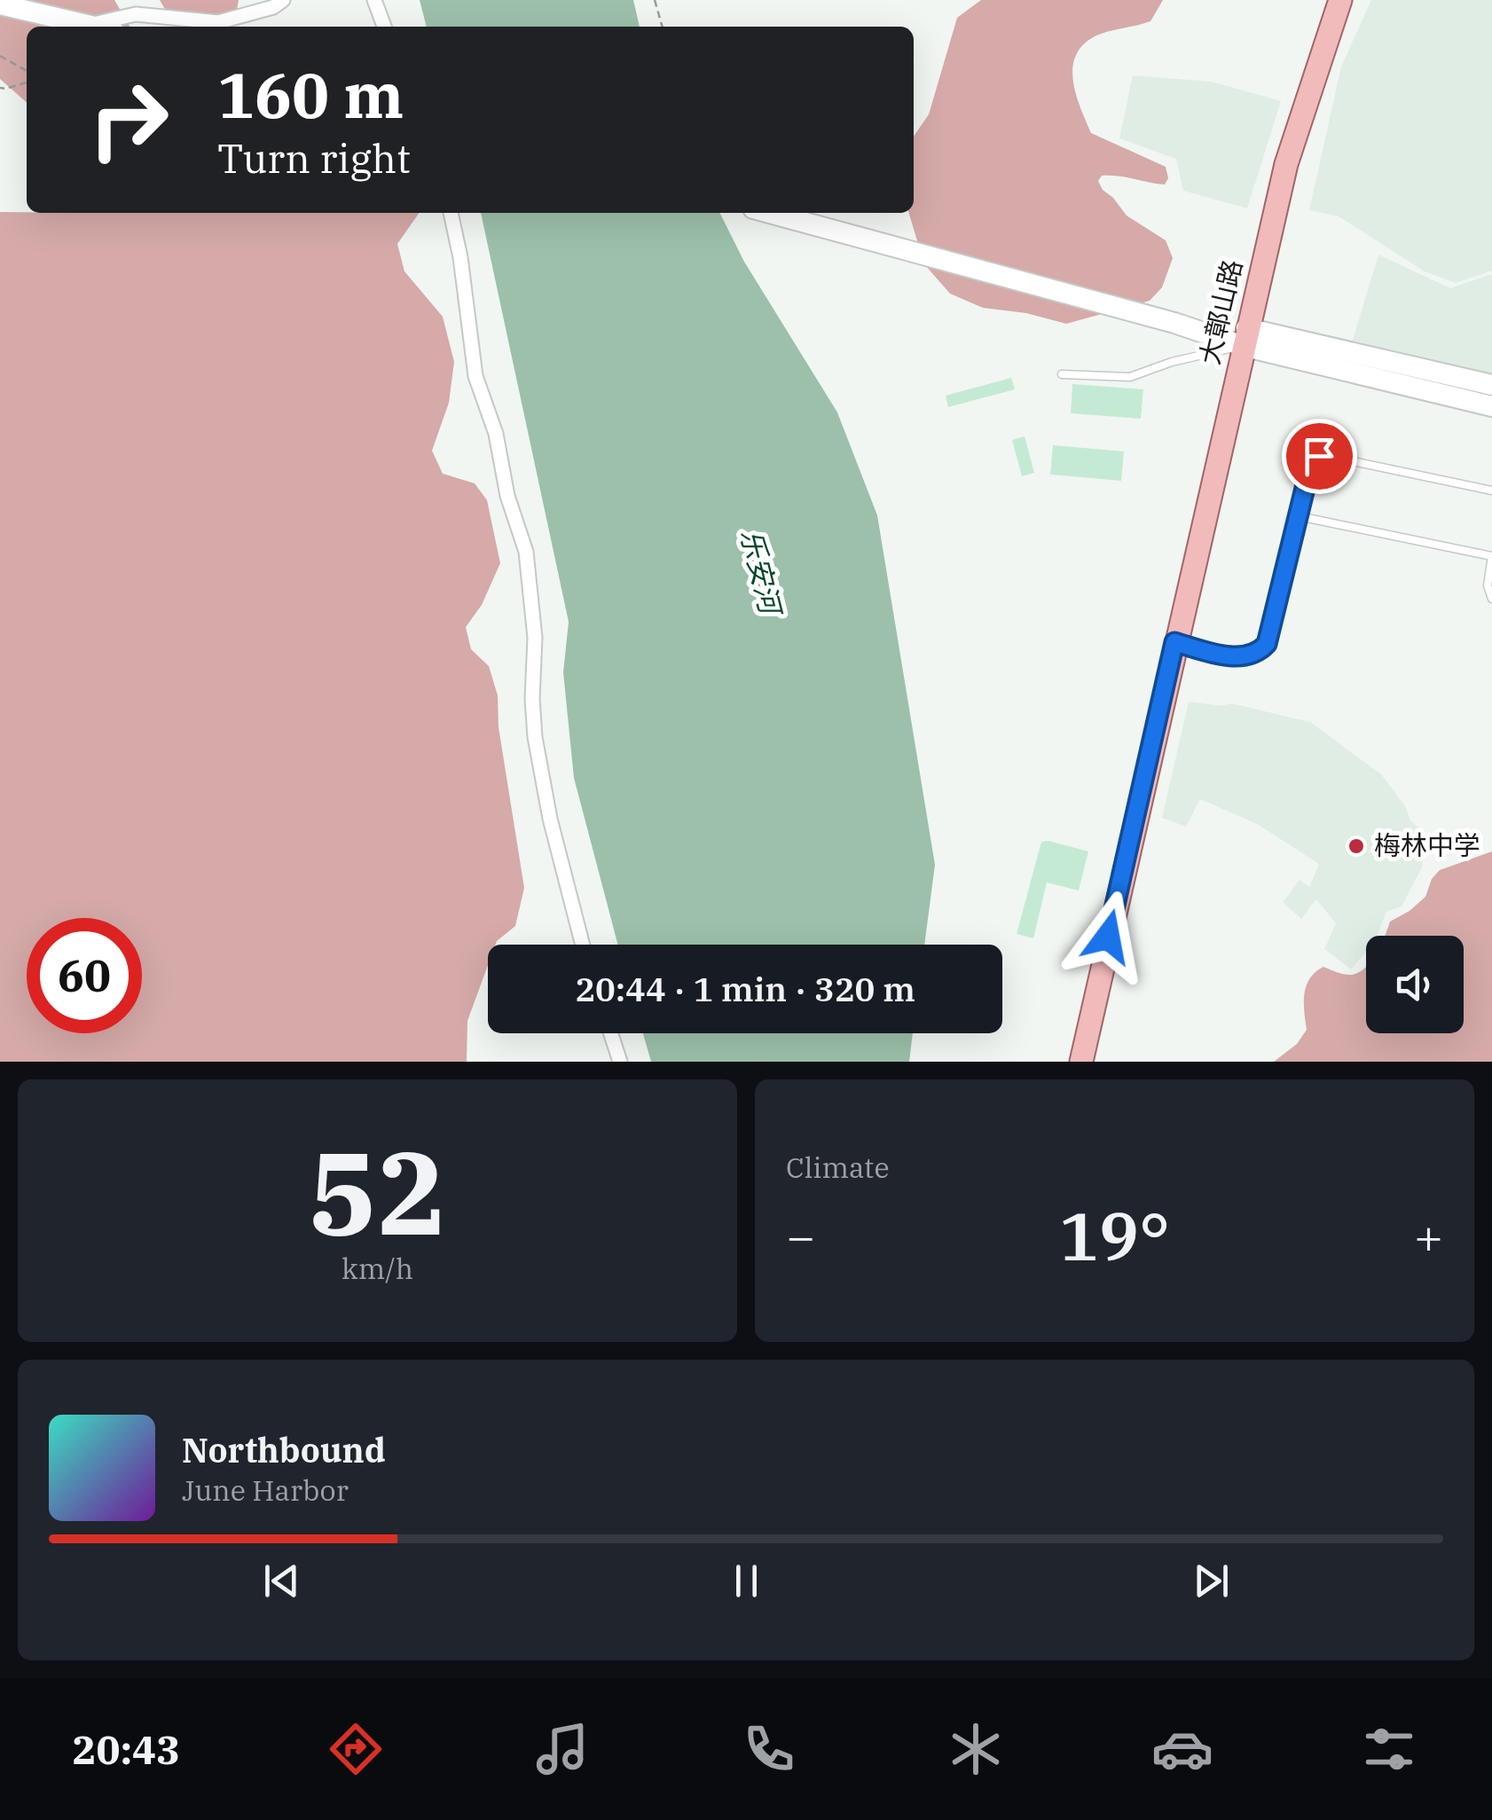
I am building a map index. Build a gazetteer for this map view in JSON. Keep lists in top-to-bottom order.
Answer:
{
  "streets": {
    "main road": ["大鄣山路"]
  },
  "water": ["乐安河"],
  "places": ["梅林中学"],
  "page": {
    "turn": ["160 m", "Turn right"],
    "limit": "60",
    "trip": "20:44 · 1 min · 320 m",
    "tile": [
      ["52", "km/h"],
      "Climate"
    ],
    "heat": ["−", "19°", "+"],
    "song": ["Northbound", "June Harbor"],
    "tabs": "20:43"
  }
}
